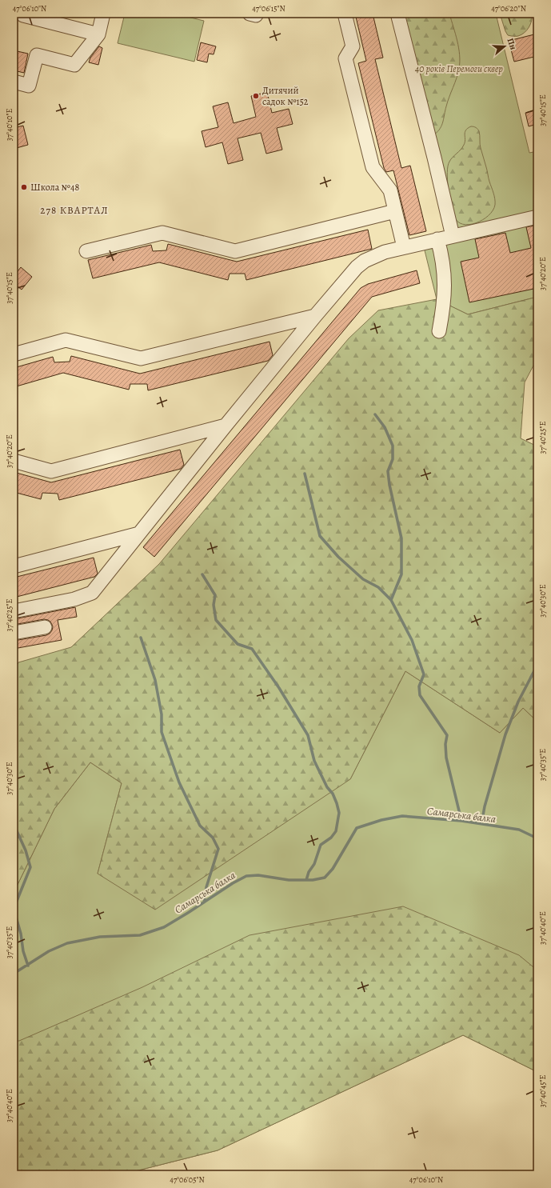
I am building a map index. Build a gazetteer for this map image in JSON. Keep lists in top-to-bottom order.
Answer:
{
  "districts": ["278 КВАРТАЛ"],
  "water": ["Самарська балка"],
  "parks": ["40 років Перемоги сквер"],
  "places": ["Дитячий садок №152", "Школа №48"],
  "north": "right",
  "coordinates": [
    "47°06'10\"N",
    "47°06'15\"N",
    "47°06'20\"N",
    "37°40'15\"E",
    "37°40'10\"E",
    "37°40'20\"E",
    "37°40'25\"E",
    "37°40'30\"E",
    "37°40'35\"E",
    "37°40'40\"E",
    "37°40'45\"E",
    "47°06'05\"N"
  ]
}
